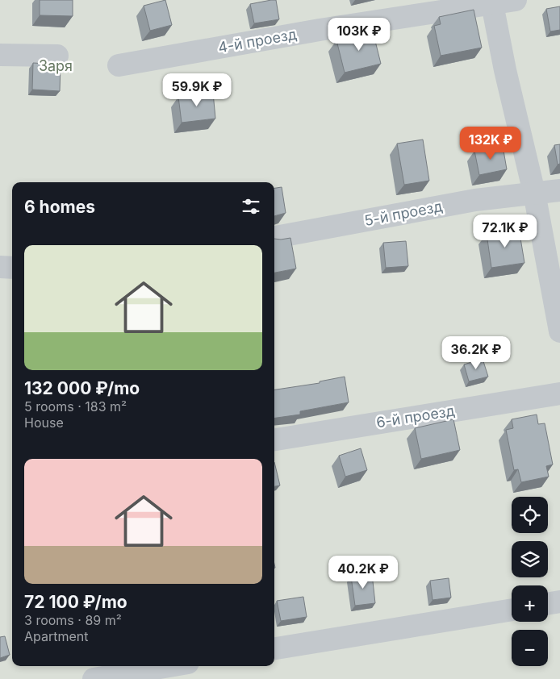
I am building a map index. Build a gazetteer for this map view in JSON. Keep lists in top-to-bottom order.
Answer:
{
  "streets": {
    "street": ["4-й проезд", "5-й проезд", "6-й проезд"]
  },
  "parks": ["Заря"],
  "page": {
    "price": [
      "103K ₽",
      "59.9K ₽",
      "132K ₽",
      "72.1K ₽",
      "36.2K ₽",
      "40.2K ₽"
    ],
    "heading": "6 homes",
    "list": [
      {
        "name": "132 000 ₽/mo",
        "note": "5 rooms · 183 m² · House"
      },
      {
        "name": "72 100 ₽/mo",
        "note": "3 rooms · 89 m² · Apartment"
      }
    ],
    "map_buttons": ["+", "−"]
  }
}
